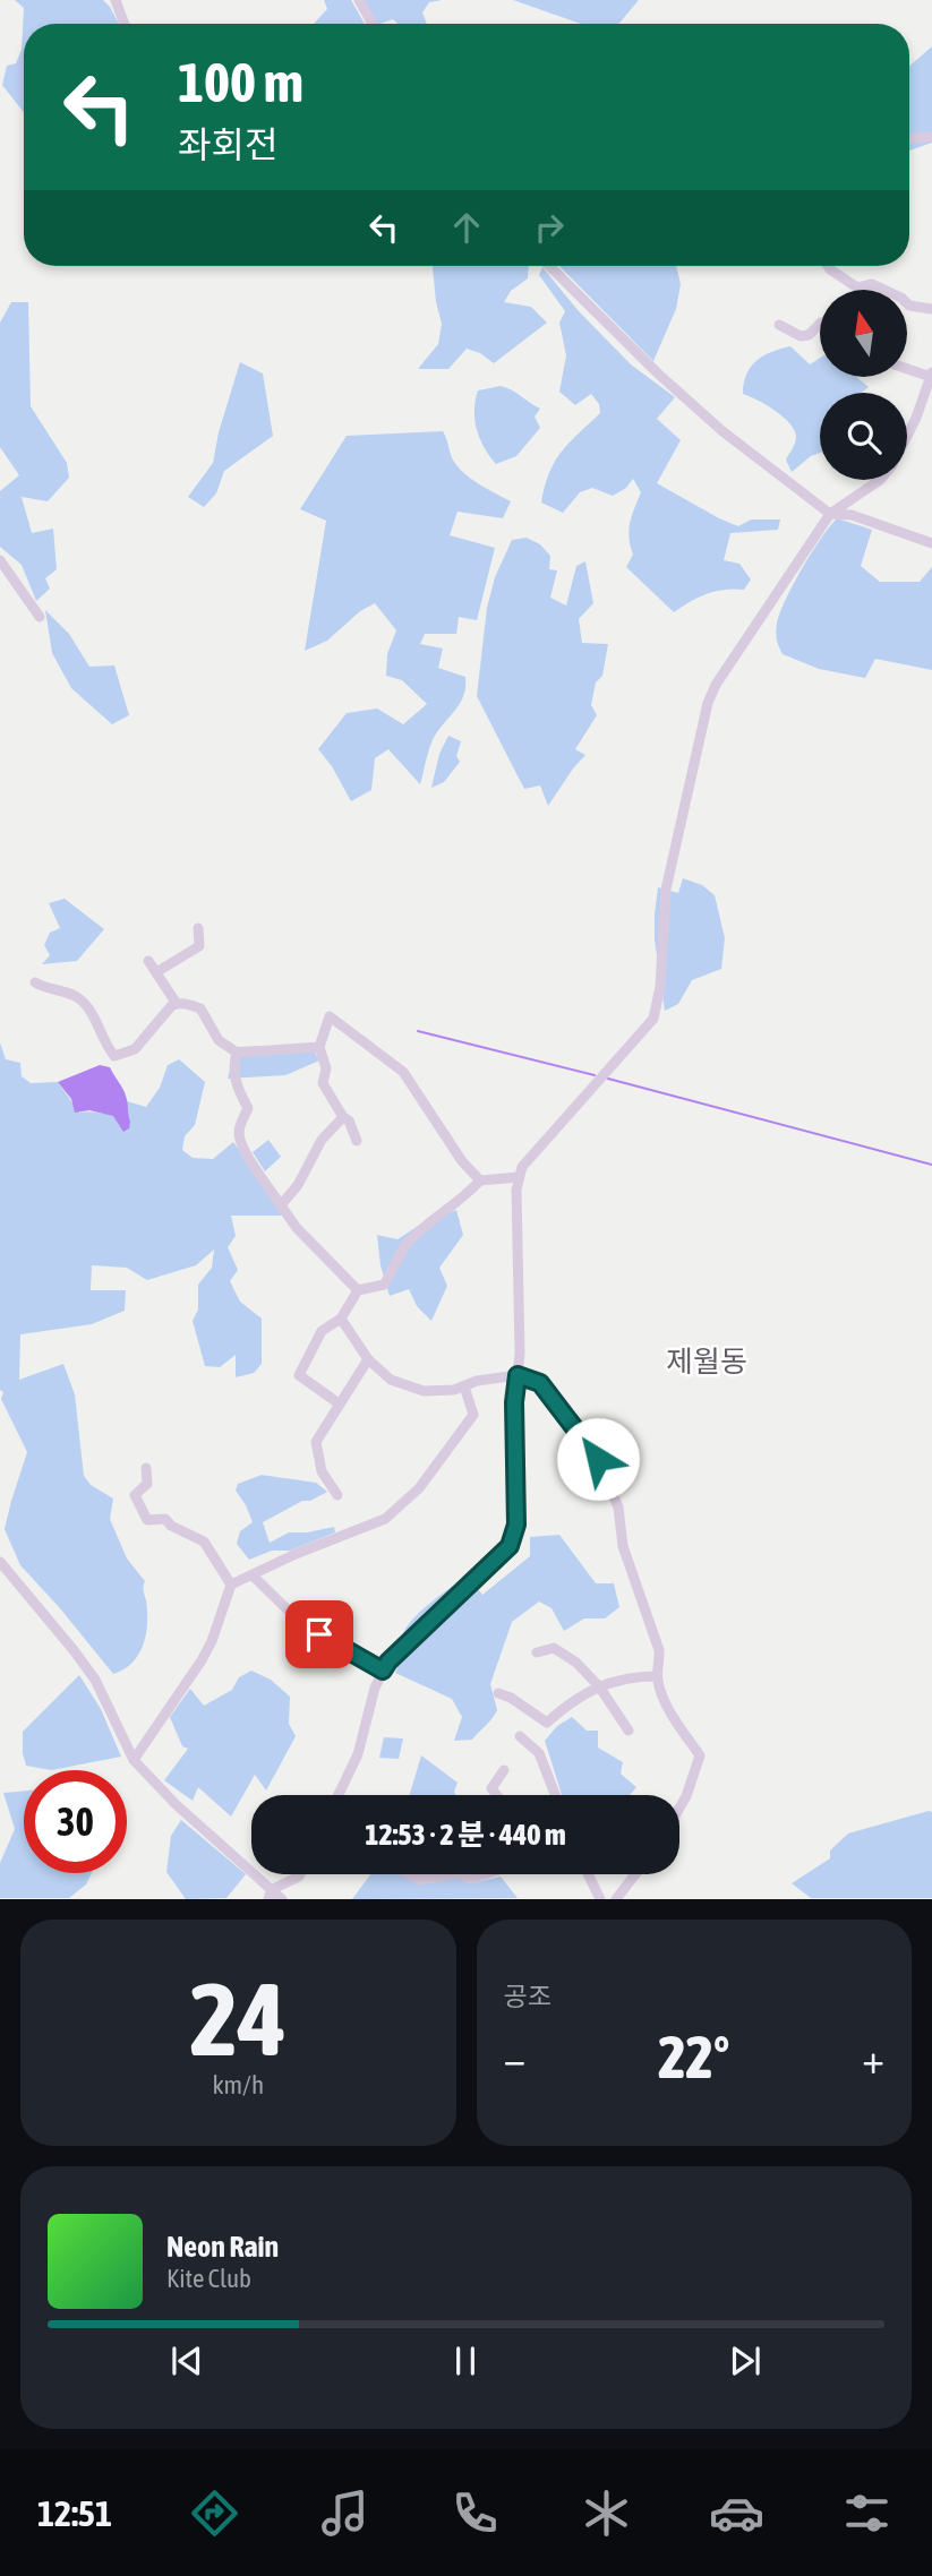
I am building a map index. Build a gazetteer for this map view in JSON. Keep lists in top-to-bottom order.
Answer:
{
  "districts": ["제월동"],
  "north": "top",
  "page": {
    "turn": ["100 m", "좌회전"],
    "limit": "30",
    "trip": "12:53 · 2 분 · 440 m",
    "tile": [
      ["24", "km/h"],
      "공조"
    ],
    "heat": ["−", "22°", "+"],
    "song": ["Neon Rain", "Kite Club"],
    "tabs": "12:51"
  }
}
